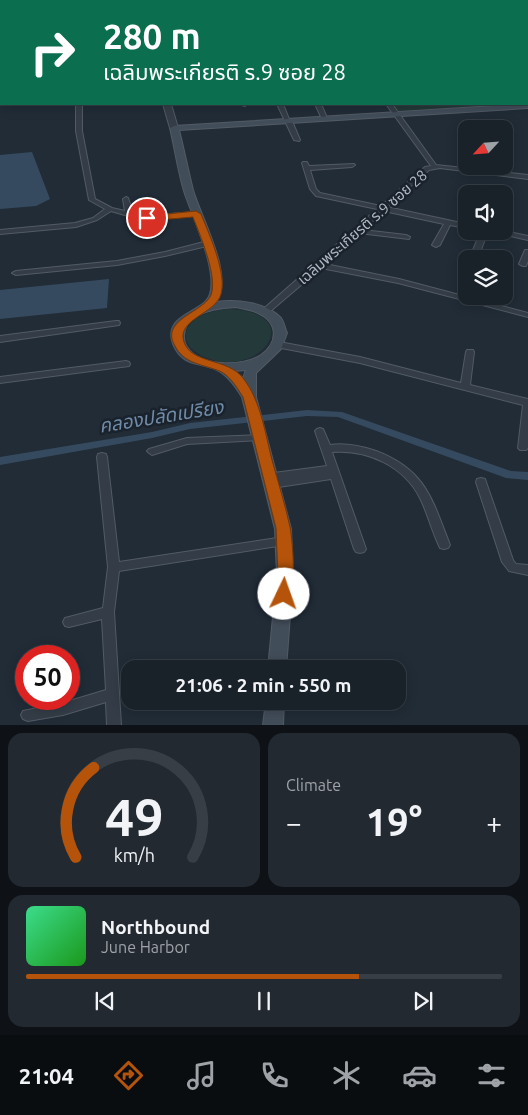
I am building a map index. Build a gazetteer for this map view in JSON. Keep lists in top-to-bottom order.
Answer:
{
  "streets": {
    "street": ["เฉลิมพระเกียรติ ร.9 ซอย 28"]
  },
  "water": ["คลองปลัดเปรียง"],
  "north": "bottom left",
  "page": {
    "turn": ["280 m", "เฉลิมพระเกียรติ ร.9 ซอย 28"],
    "limit": "50",
    "trip": "21:06 · 2 min · 550 m",
    "tile": "Climate",
    "heat": ["−", "19°", "+"],
    "song": ["Northbound", "June Harbor"],
    "tabs": "21:04",
    "gauge": ["49", "km/h"]
  }
}
